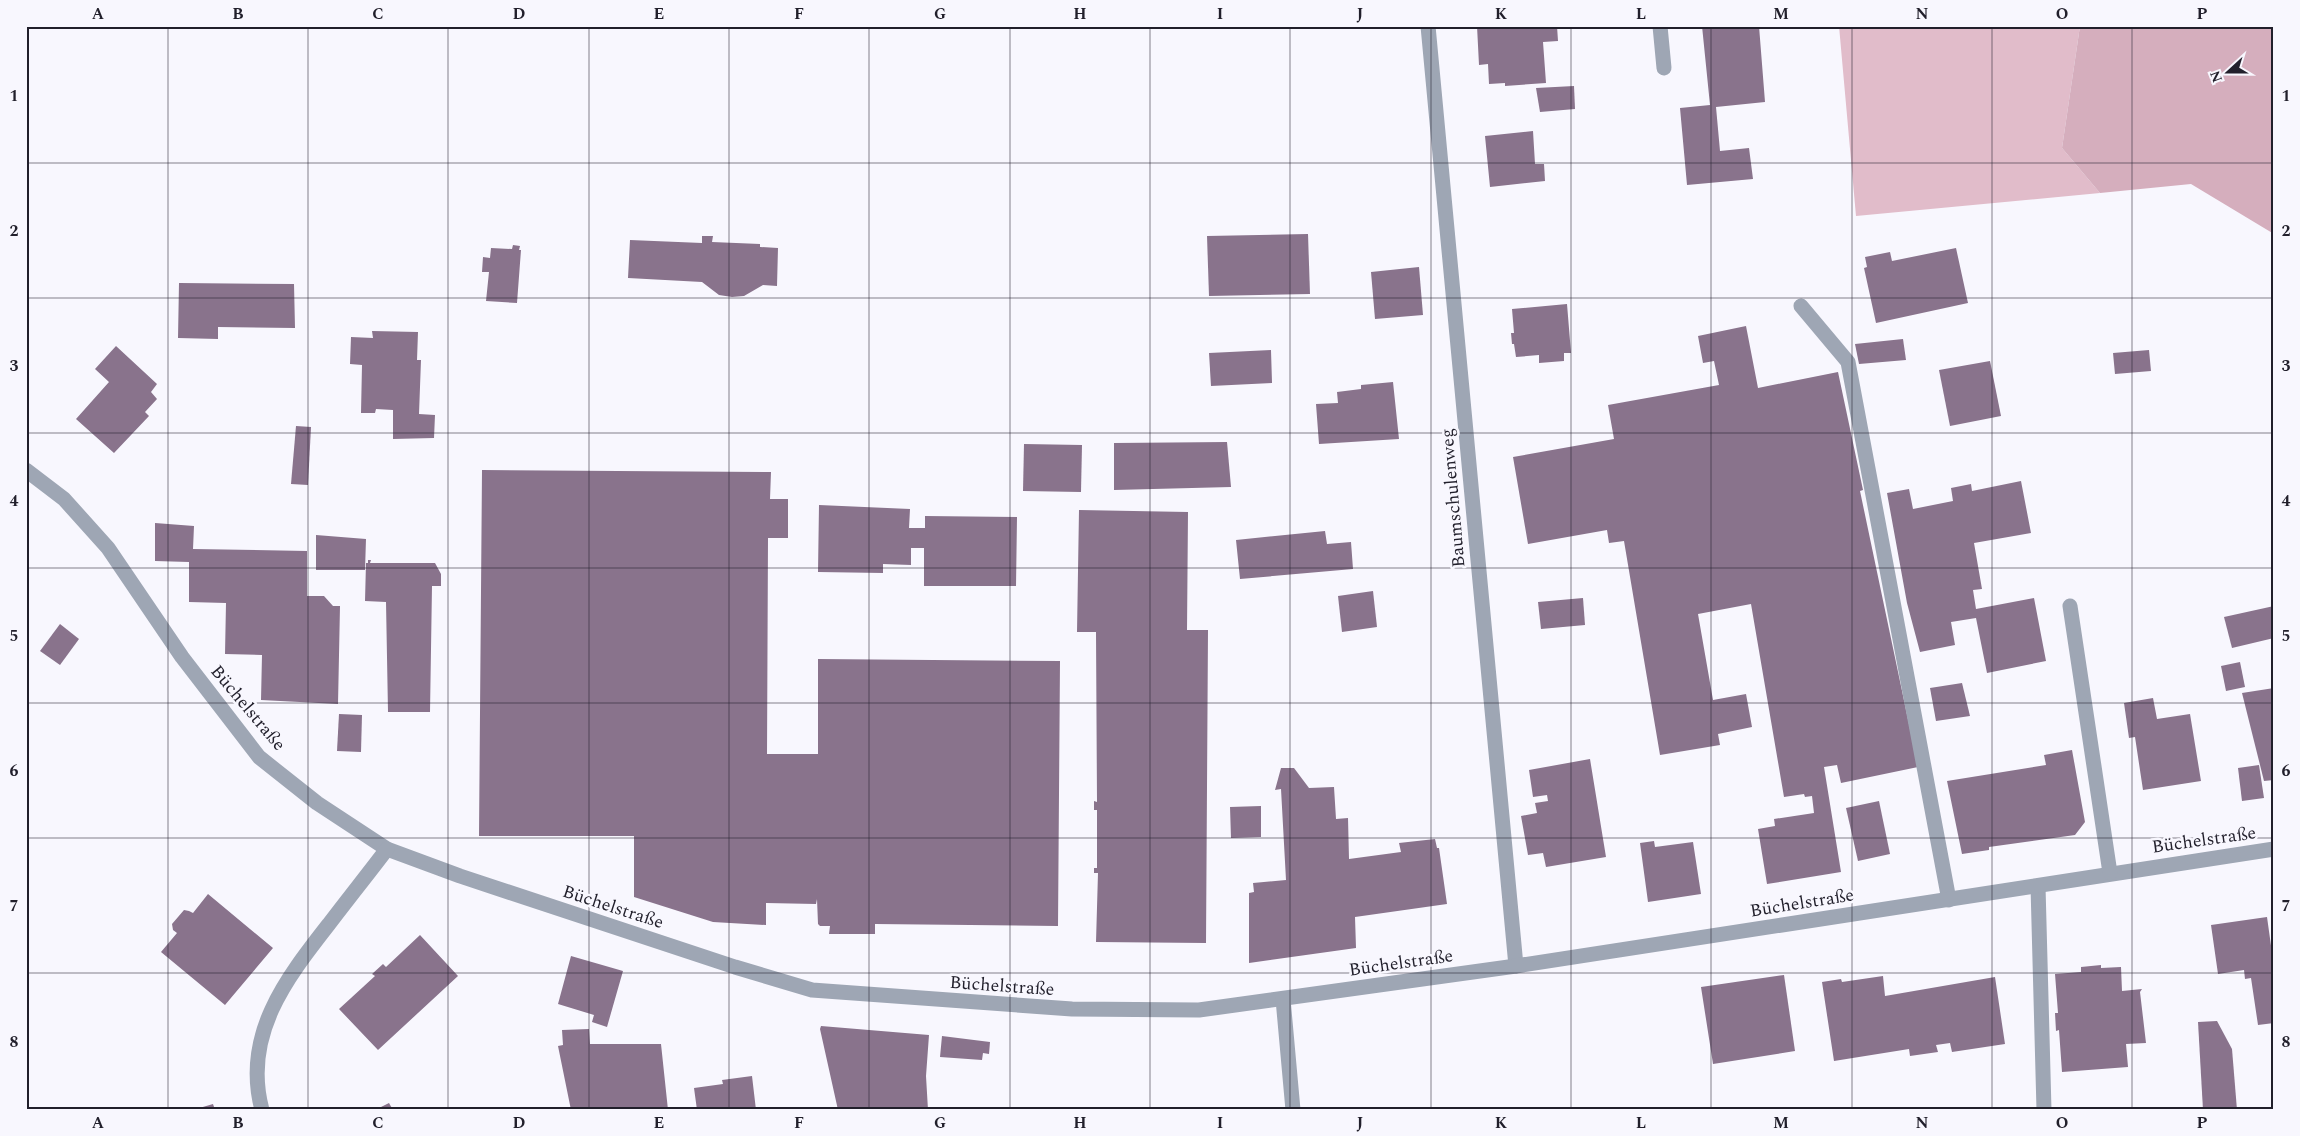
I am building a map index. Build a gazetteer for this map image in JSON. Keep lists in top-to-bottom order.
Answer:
{
  "streets": {
    "street": ["Baumschulenweg", "Büchelstraße"]
  },
  "crossings": [
    ["Baumschulenweg", "Büchelstraße"]
  ],
  "north": "left",
  "grid": {
    "columns": [
      "A",
      "B",
      "C",
      "D",
      "E",
      "F",
      "G",
      "H",
      "I",
      "J",
      "K",
      "L",
      "M",
      "N",
      "O",
      "P"
    ],
    "rows": [
      "1",
      "2",
      "3",
      "4",
      "5",
      "6",
      "7",
      "8"
    ]
  }
}
